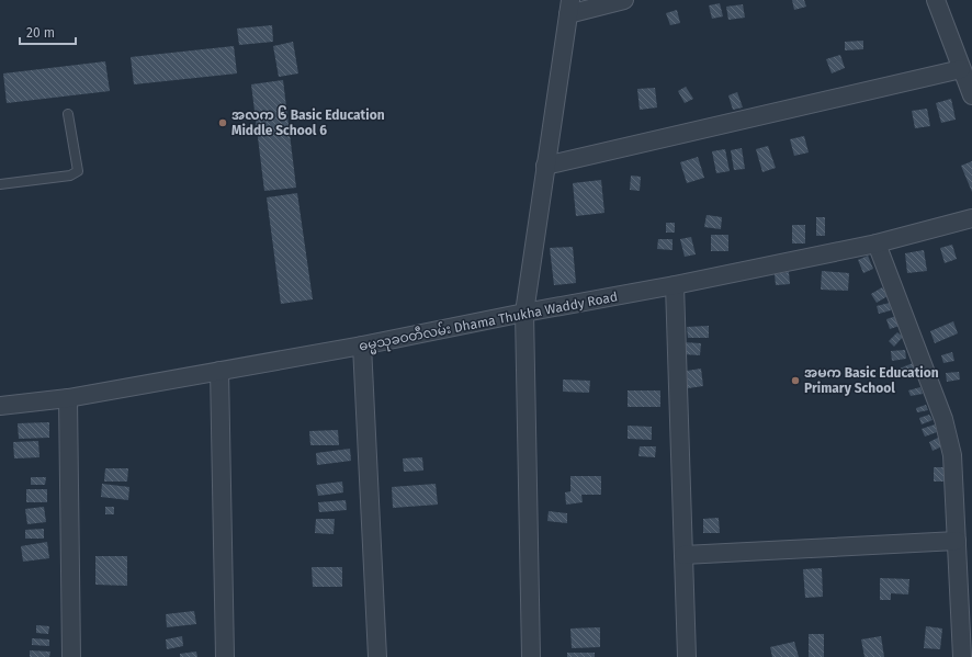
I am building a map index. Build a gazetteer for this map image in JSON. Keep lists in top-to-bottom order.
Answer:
{
  "streets": {
    "street": ["ဓမ္မသုခဝတီလမ်း Dhama Thukha Waddy Road"]
  },
  "places": ["အလက ၆ Basic Education Middle School 6", "အမက Basic Education Primary School"],
  "scale_bar": "20 m"
}
